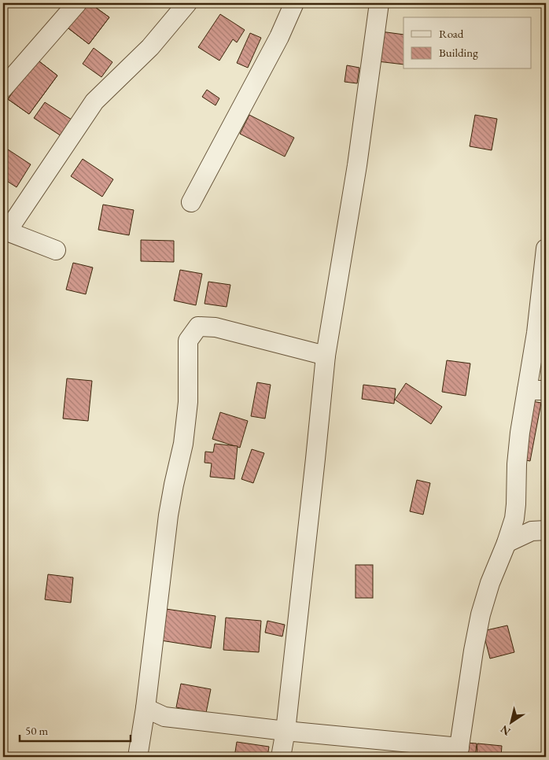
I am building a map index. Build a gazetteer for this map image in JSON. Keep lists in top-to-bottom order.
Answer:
{
  "legend": ["Road", "Building"],
  "scale_bar": "50 m",
  "north": "bottom left"
}
